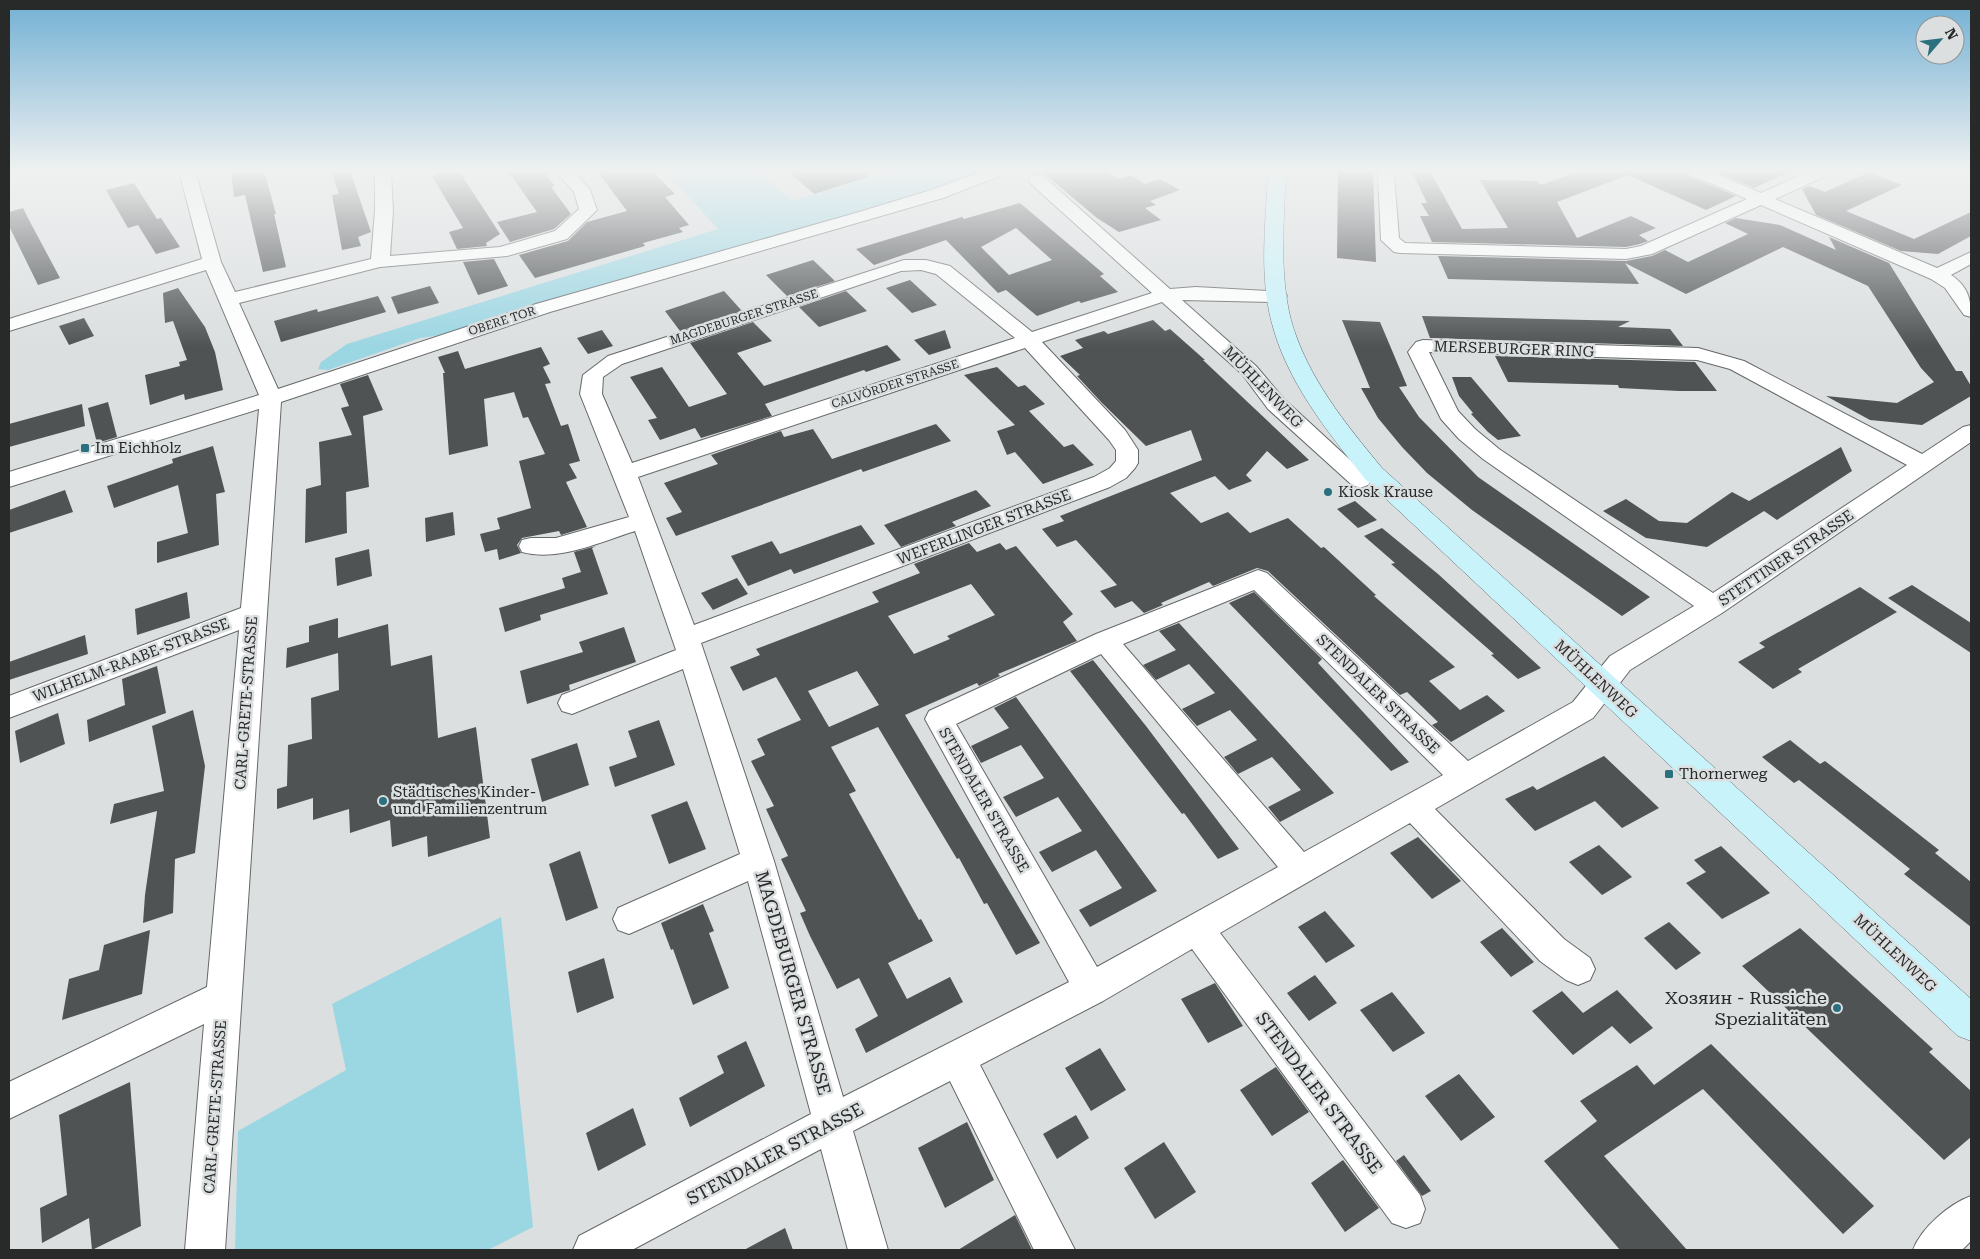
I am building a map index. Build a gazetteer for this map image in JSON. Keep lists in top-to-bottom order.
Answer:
{
  "streets": {
    "street": [
      "MAGDEBURGER STRASSE",
      "OBERE TOR",
      "MERSEBURGER RING",
      "CALVÖRDER STRASSE",
      "MÜHLENWEG",
      "WEFERLINGER STRASSE",
      "STETTINER STRASSE",
      "WILHELM-RAABE-STRASSE",
      "STENDALER STRASSE",
      "CARL-GRETE-STRASSE"
    ]
  },
  "crossings": [
    ["MAGDEBURGER STRASSE", "CALVÖRDER STRASSE"],
    ["MAGDEBURGER STRASSE", "WEFERLINGER STRASSE"],
    ["MAGDEBURGER STRASSE", "STENDALER STRASSE"],
    ["OBERE TOR", "CARL-GRETE-STRASSE"],
    ["MERSEBURGER RING", "STETTINER STRASSE"],
    ["CALVÖRDER STRASSE", "MÜHLENWEG"],
    ["CALVÖRDER STRASSE", "WEFERLINGER STRASSE"],
    ["MÜHLENWEG", "STETTINER STRASSE"],
    ["MÜHLENWEG", "STENDALER STRASSE"],
    ["STETTINER STRASSE", "STENDALER STRASSE"],
    ["WILHELM-RAABE-STRASSE", "CARL-GRETE-STRASSE"]
  ],
  "places": {
    "transit": ["Im Eichholz", "Thornerweg"],
    "other": ["Kiosk Krause", "Städtisches Kinder- und Familienzentrum", "Хозяин - Russiche Spezialitäten"]
  },
  "north": "top right"
}
